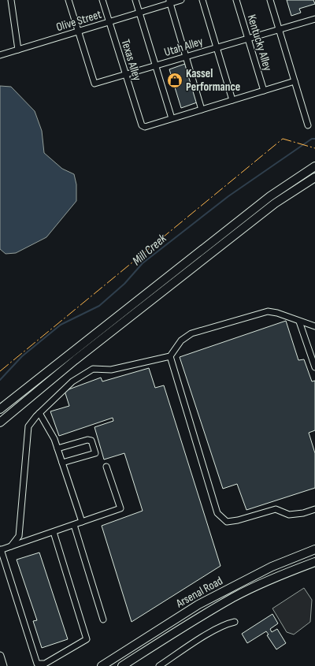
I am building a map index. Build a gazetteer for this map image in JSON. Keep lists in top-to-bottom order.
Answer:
{
  "streets": {
    "highway": ["Arsenal Road"],
    "street": [
      "Olive Street",
      "Kentucky Alley",
      "Utah Alley",
      "Texas Alley"
    ]
  },
  "crossings": [
    ["Olive Street", "Utah Alley"],
    ["Olive Street", "Texas Alley"],
    ["Kentucky Alley", "Utah Alley"],
    ["Utah Alley", "Texas Alley"]
  ],
  "water": ["Mill Creek"],
  "places": {
    "shop": ["Kassel Performance"]
  }
}
